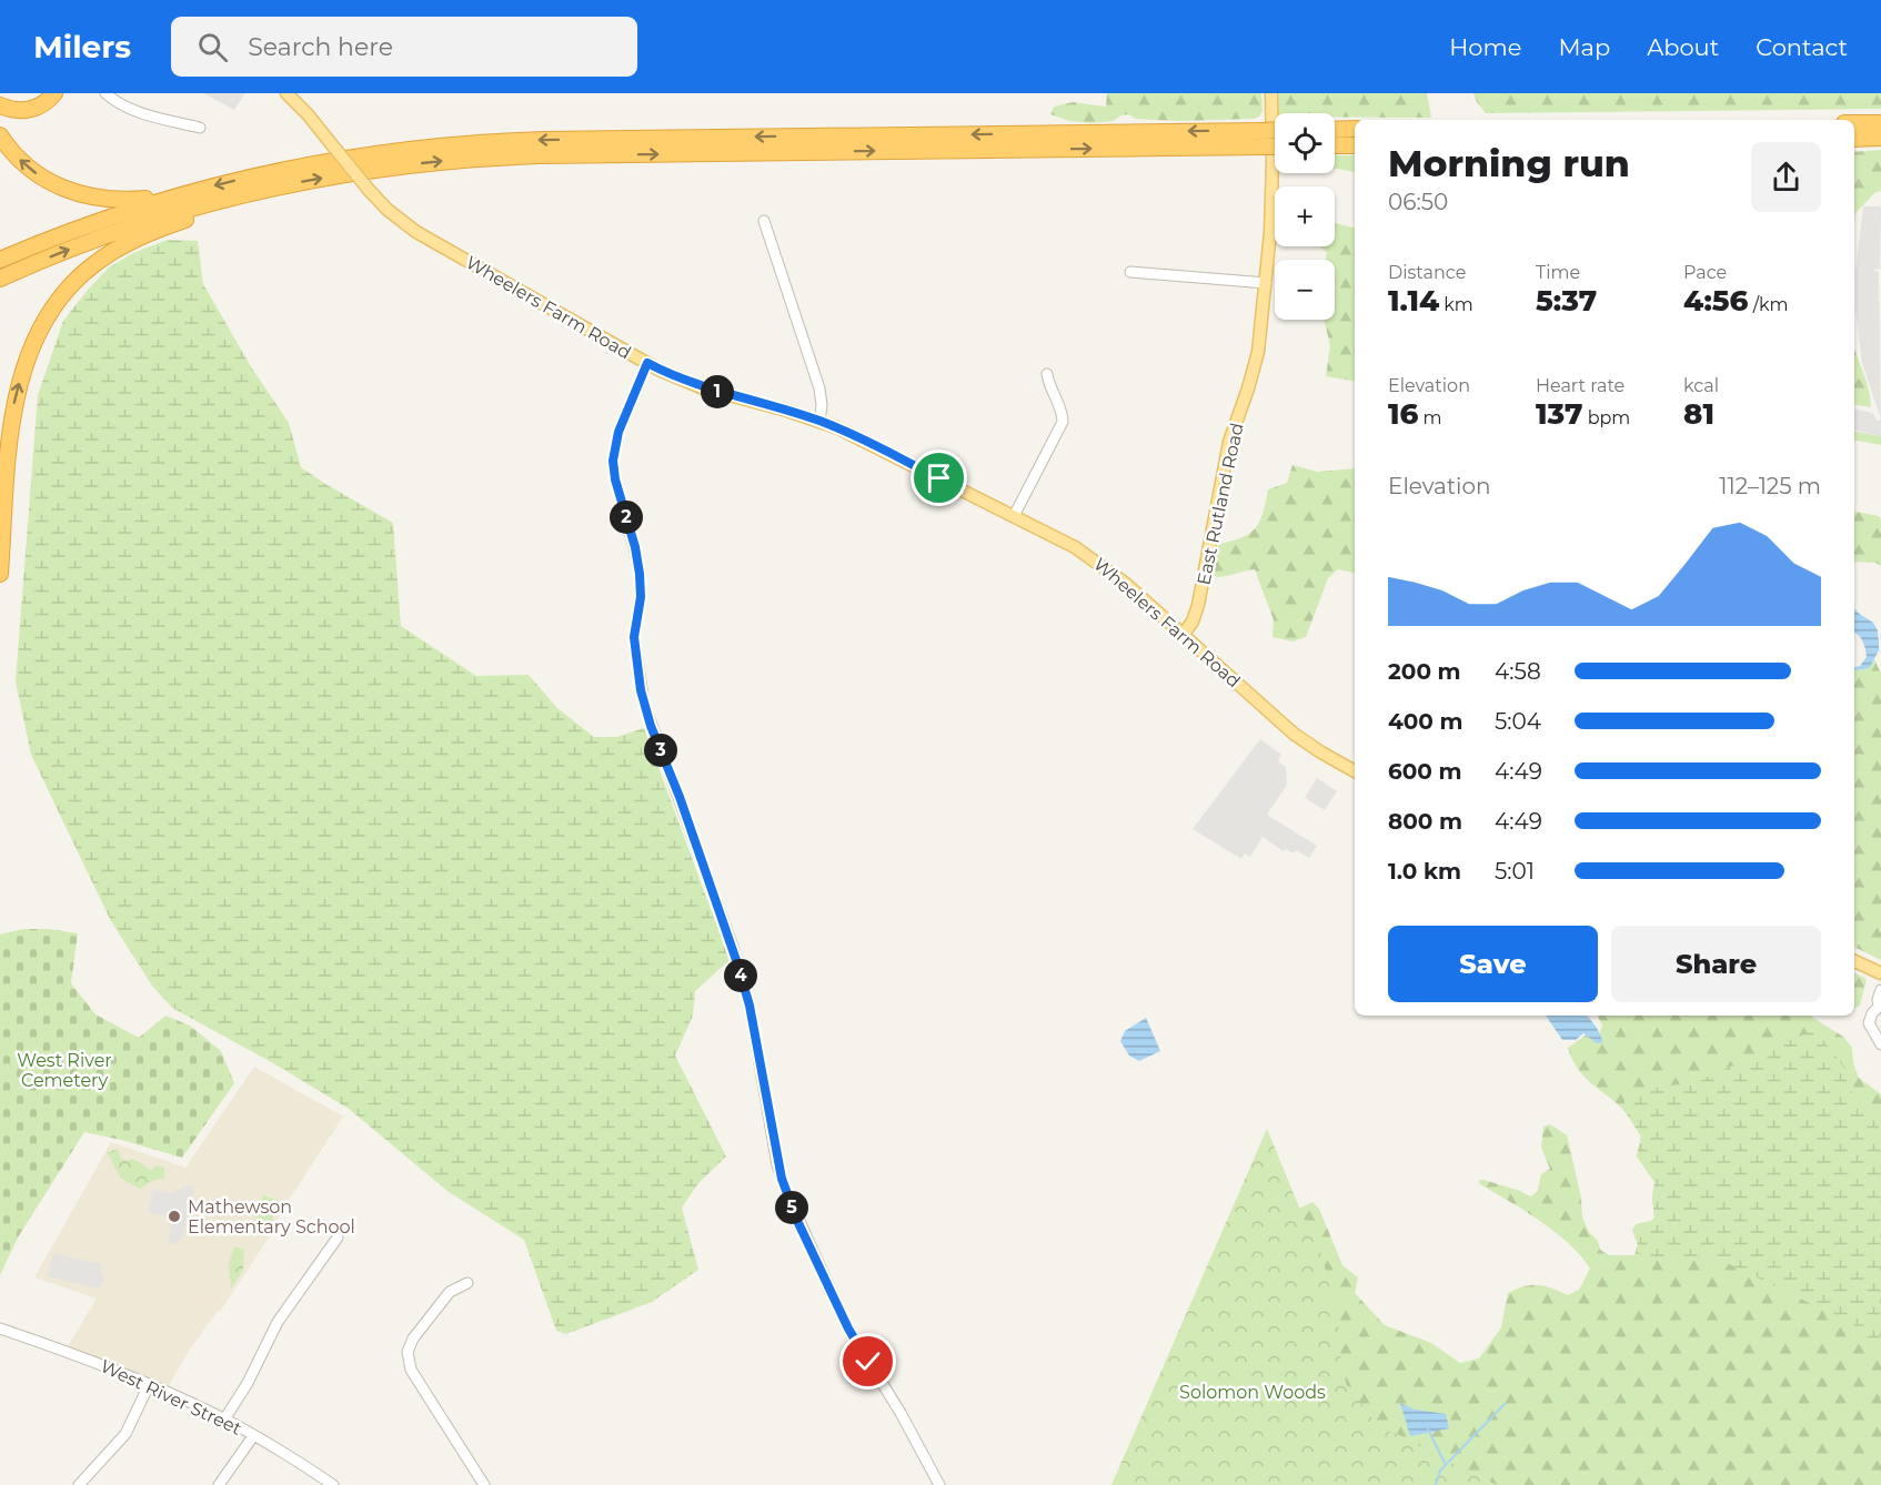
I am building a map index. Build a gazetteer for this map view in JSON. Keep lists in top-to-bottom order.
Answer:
{
  "streets": {
    "main road": ["Wheelers Farm Road", "East Rutland Road"],
    "street": ["West River Street"]
  },
  "crossings": [
    ["Wheelers Farm Road", "East Rutland Road"]
  ],
  "parks": ["West River Cemetery", "Solomon Woods"],
  "places": ["Mathewson Elementary School"],
  "page": {
    "header": "Milers",
    "search": "Search here",
    "nav": [
      "Home",
      "Map",
      "About",
      "Contact"
    ],
    "map_buttons": ["+", "−"],
    "heading": ["Morning run", "06:50"],
    "stats": [
      ["Distance", "1.14 km"],
      ["Time", "5:37"],
      ["Pace", "4:56 /km"],
      ["Elevation", "16 m"],
      ["Heart rate", "137 bpm"],
      ["kcal", "81"]
    ],
    "pins": [
      "1",
      "2",
      "3",
      "4",
      "5"
    ],
    "chart": ["Elevation", "112–125 m"],
    "list": [
      {
        "name": "200 m",
        "note": "4:58"
      },
      {
        "name": "400 m",
        "note": "5:04"
      },
      {
        "name": "600 m",
        "note": "4:49"
      },
      {
        "name": "800 m",
        "note": "4:49"
      },
      {
        "name": "1.0 km",
        "note": "5:01"
      }
    ],
    "buttons": ["Save", "Share"]
  }
}
